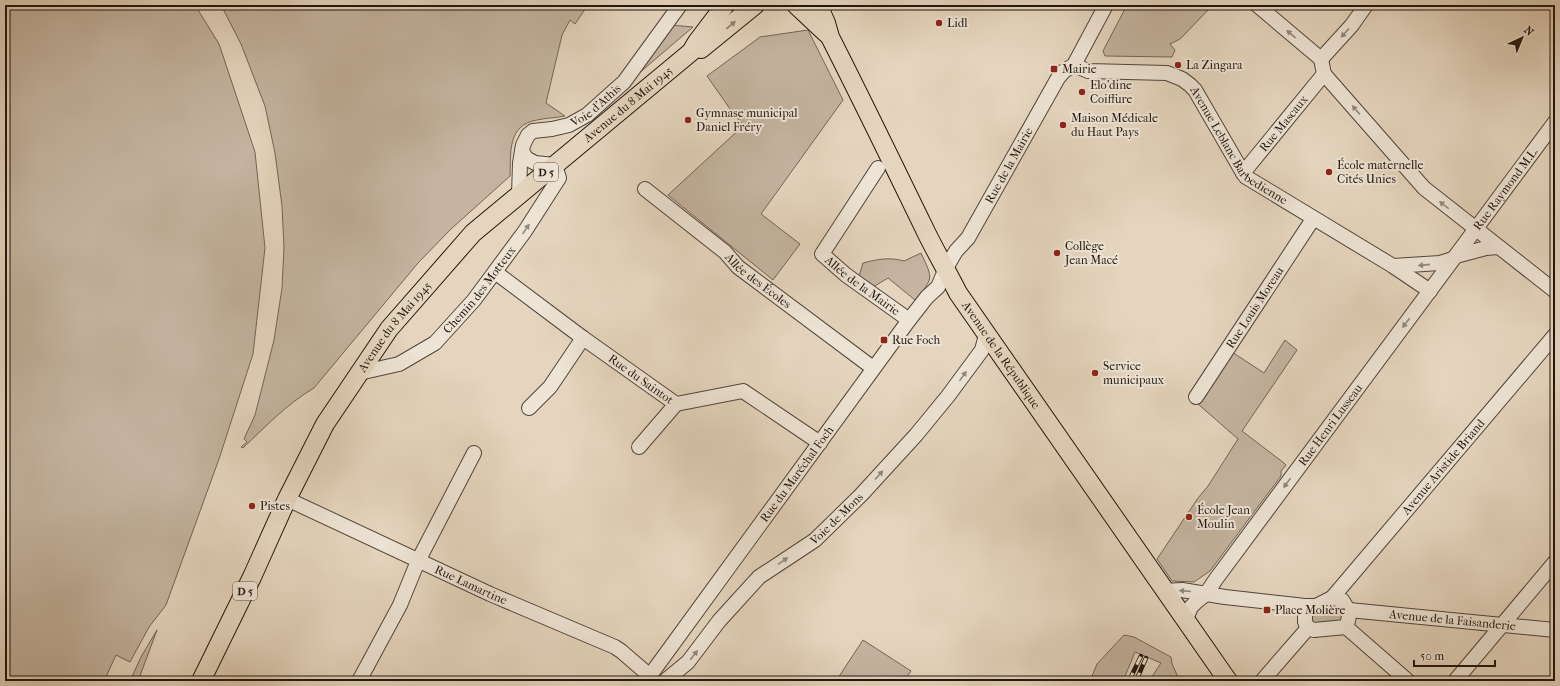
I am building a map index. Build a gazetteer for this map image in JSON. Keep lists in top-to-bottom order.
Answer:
{
  "streets": {
    "main road": ["Avenue du 8 Mai 1945", "D 5", "Avenue de la République"],
    "street": [
      "Voie d'Athis",
      "Rue Mascaux",
      "Avenue Leblanc Barbedienne",
      "Rue de la Mairie",
      "Rue Raymond M.L.",
      "Allée des Écoles",
      "Allée de la Mairie",
      "Chemin des Motteux",
      "Rue Louis Moreau",
      "Rue du Saintot",
      "Rue Henri Lusseau",
      "Avenue Aristide Briand",
      "Rue du Maréchal Foch",
      "Voie de Mons",
      "Rue Lamartine",
      "Avenue de la Faisanderie"
    ]
  },
  "crossings": [
    ["Avenue du 8 Mai 1945", "Chemin des Motteux"],
    ["Avenue du 8 Mai 1945", "Rue Lamartine"],
    ["Rue Mascaux", "Avenue Leblanc Barbedienne"],
    ["Avenue Leblanc Barbedienne", "Rue de la Mairie"],
    ["Avenue Leblanc Barbedienne", "Rue Louis Moreau"],
    ["Avenue Leblanc Barbedienne", "Rue Henri Lusseau"],
    ["Rue de la Mairie", "Avenue de la République"],
    ["Rue de la Mairie", "Rue du Maréchal Foch"],
    ["Rue Raymond M.L.", "Rue Henri Lusseau"],
    ["Allée des Écoles", "Rue du Maréchal Foch"],
    ["Allée de la Mairie", "Rue du Maréchal Foch"],
    ["Chemin des Motteux", "Rue du Saintot"],
    ["Avenue de la République", "Rue du Maréchal Foch"],
    ["Avenue de la République", "Voie de Mons"],
    ["Rue du Saintot", "Rue du Maréchal Foch"],
    ["Rue du Maréchal Foch", "Rue Lamartine"]
  ],
  "one_way": ["Chemin des Motteux", "Rue Henri Lusseau", "Voie de Mons"],
  "places": {
    "other": [
      "Lidl",
      "La Zingara",
      "Elo’dine Coiffure",
      "Gymnase municipal Daniel Fréry",
      "Maison Médicale du Haut Pays",
      "École maternelle Cités Unies",
      "Collège Jean Macé",
      "Service municipaux",
      "Pistes",
      "École Jean Moulin"
    ],
    "transit": ["Mairie", "Rue Foch", "Place Molière"]
  },
  "scale_bar": "50 m",
  "north": "top right"
}
